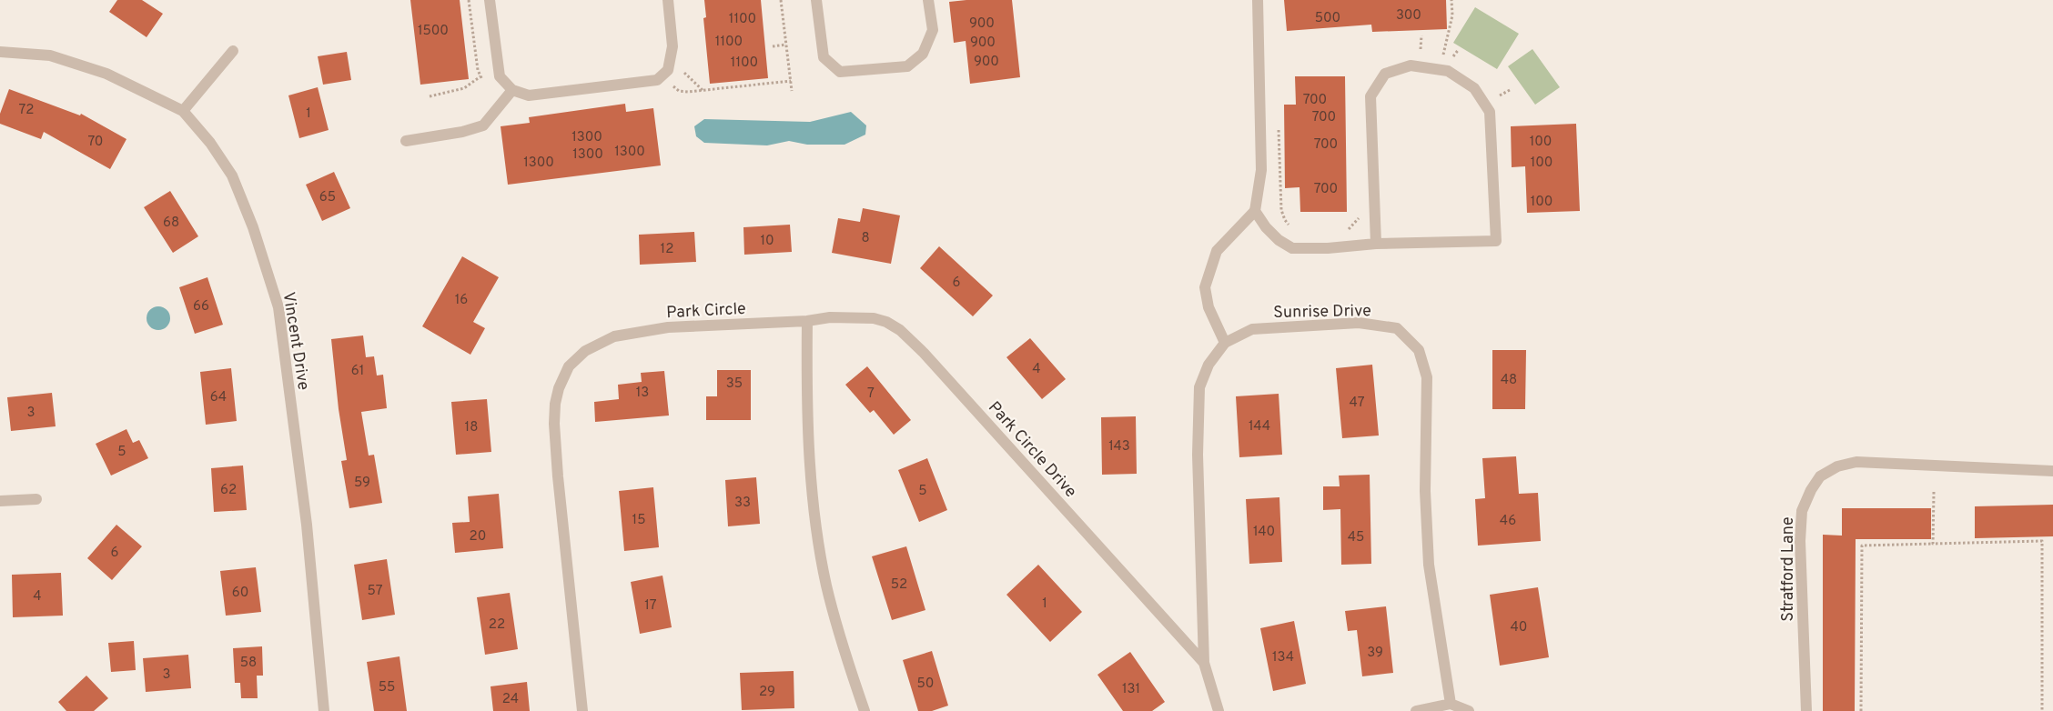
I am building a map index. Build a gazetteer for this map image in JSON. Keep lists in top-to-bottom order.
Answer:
{
  "streets": {
    "street": [
      "Park Circle",
      "Sunrise Drive",
      "Vincent Drive",
      "Park Circle Drive",
      "Stratford Lane"
    ]
  },
  "crossings": [
    ["Park Circle", "Park Circle Drive"],
    ["Sunrise Drive", "Park Circle Drive"]
  ],
  "house_numbers": [
    "300",
    "500",
    "1100",
    "900",
    "1500",
    "1100",
    "900",
    "900",
    "1100",
    "700",
    "72",
    "1",
    "700",
    "1300",
    "70",
    "100",
    "700",
    "1300",
    "1300",
    "1300",
    "100",
    "700",
    "65",
    "100",
    "68",
    "8",
    "10",
    "12",
    "6",
    "16",
    "66",
    "4",
    "61",
    "48",
    "35",
    "13",
    "7",
    "64",
    "47",
    "3",
    "144",
    "18",
    "143",
    "5",
    "59",
    "62",
    "5",
    "33",
    "15",
    "46",
    "140",
    "20",
    "45",
    "6",
    "52",
    "57",
    "60",
    "4",
    "1",
    "17",
    "22",
    "40",
    "39",
    "134",
    "58",
    "3",
    "50",
    "55",
    "131",
    "29",
    "24"
  ]
}
